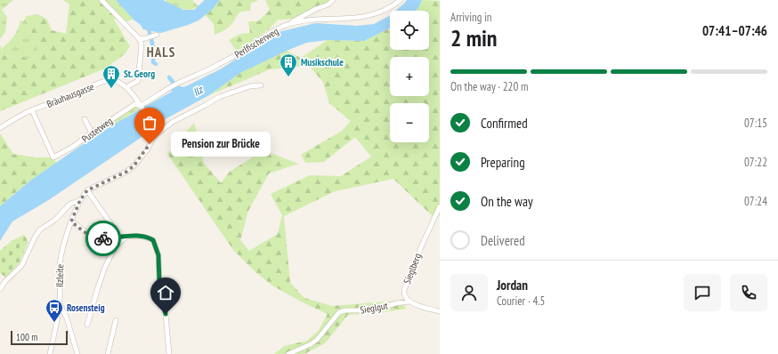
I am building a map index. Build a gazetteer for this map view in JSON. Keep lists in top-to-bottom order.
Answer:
{
  "streets": {
    "street": [
      "Perlfischerweg",
      "Bräuhausgasse",
      "Pustetweg",
      "Sieglberg",
      "Ilzleite",
      "Sieglgut"
    ]
  },
  "crossings": [
    ["Perlfischerweg", "Bräuhausgasse"],
    ["Perlfischerweg", "Pustetweg"],
    ["Bräuhausgasse", "Pustetweg"],
    ["Sieglberg", "Sieglgut"]
  ],
  "districts": ["HALS"],
  "water": ["Ilz"],
  "places": {
    "building": ["Musikschule", "St. Georg"],
    "other": ["Pension zur Brücke"],
    "bus stop": ["Rosensteig"]
  },
  "scale_bar": "100 m",
  "page": {
    "heading": ["2 min", "Arriving in", "07:41–07:46"],
    "panel": ["Jordan", "Courier · 4.5"],
    "map_buttons": ["+", "−"],
    "bar": "On the way · 220 m",
    "list": [
      ["Confirmed", "07:15"],
      ["Preparing", "07:22"],
      ["On the way", "07:24"],
      "Delivered"
    ],
    "bubble": "Pension zur Brücke",
    "scale": "100 m"
  }
}
